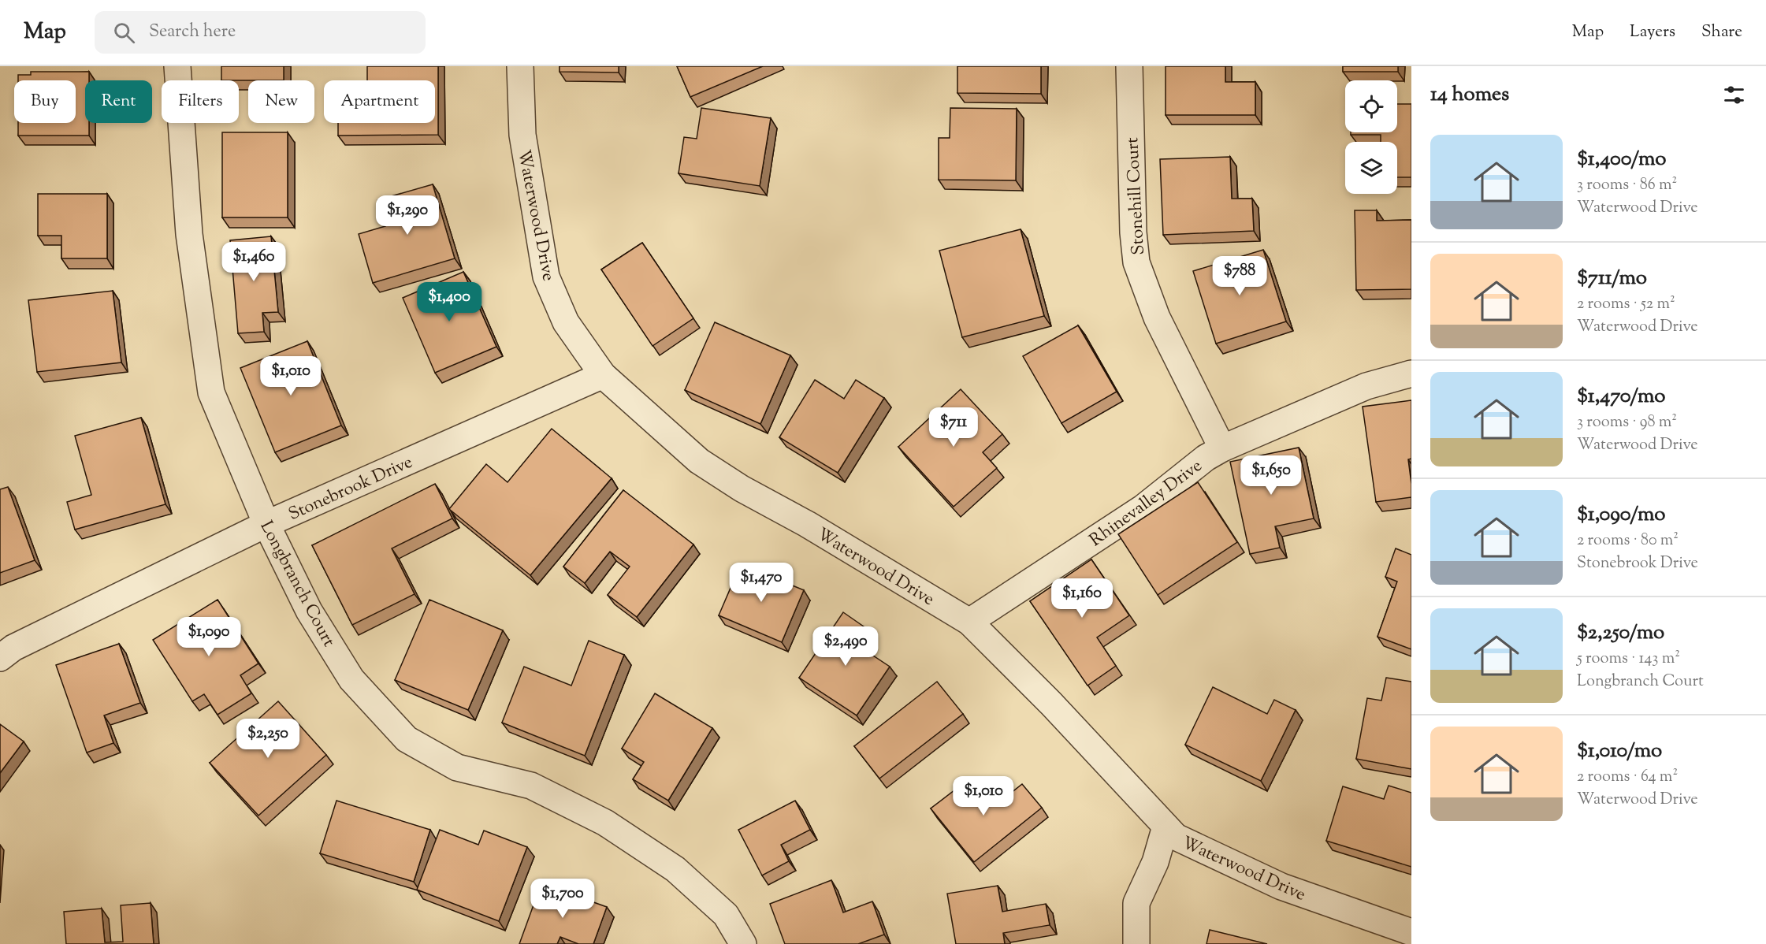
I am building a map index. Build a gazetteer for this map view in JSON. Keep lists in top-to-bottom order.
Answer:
{
  "streets": {
    "street": [
      "Stonehill Court",
      "Waterwood Drive",
      "Stonebrook Drive",
      "Rhinevalley Drive",
      "Longbranch Court"
    ]
  },
  "crossings": [
    ["Stonehill Court", "Rhinevalley Drive"],
    ["Waterwood Drive", "Stonebrook Drive"],
    ["Waterwood Drive", "Rhinevalley Drive"],
    ["Stonebrook Drive", "Longbranch Court"]
  ],
  "page": {
    "header": "Map",
    "search": "Search here",
    "nav": ["Map", "Layers", "Share"],
    "heading": "14 homes",
    "chip": [
      "Buy",
      "Rent",
      "Filters",
      "New",
      "Apartment"
    ],
    "list": [
      {
        "name": "$1,400/mo",
        "note": "3 rooms · 86 m² · Waterwood Drive"
      },
      {
        "name": "$711/mo",
        "note": "2 rooms · 52 m² · Waterwood Drive"
      },
      {
        "name": "$1,470/mo",
        "note": "3 rooms · 98 m² · Waterwood Drive"
      },
      {
        "name": "$1,090/mo",
        "note": "2 rooms · 80 m² · Stonebrook Drive"
      },
      {
        "name": "$2,250/mo",
        "note": "5 rooms · 143 m² · Longbranch Court"
      },
      {
        "name": "$1,010/mo",
        "note": "2 rooms · 64 m² · Waterwood Drive"
      }
    ],
    "price": [
      "$1,290",
      "$1,460",
      "$788",
      "$1,400",
      "$1,010",
      "$711",
      "$1,650",
      "$1,470",
      "$1,160",
      "$1,090",
      "$2,490",
      "$2,250",
      "$1,010",
      "$1,700"
    ]
  }
}
